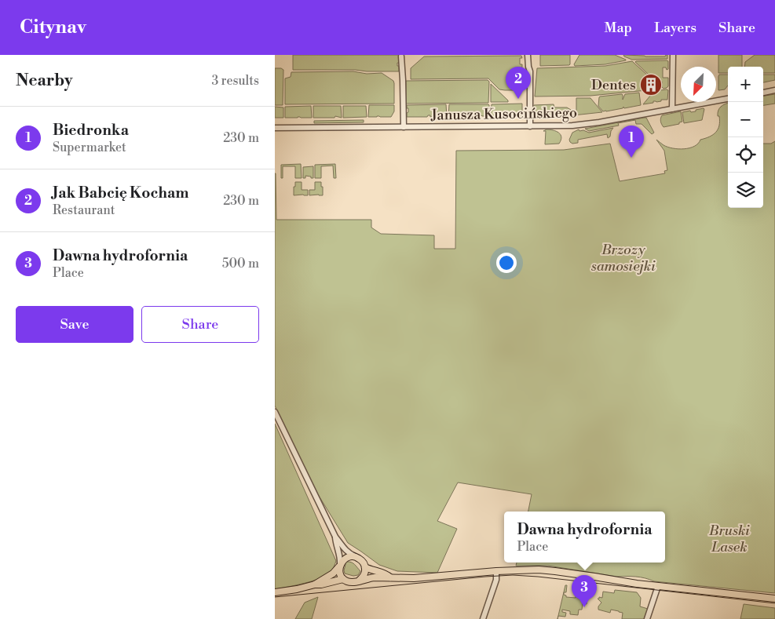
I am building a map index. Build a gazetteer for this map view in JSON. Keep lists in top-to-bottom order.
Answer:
{
  "streets": {
    "street": ["Janusza Kusocińskiego"]
  },
  "parks": ["Brzozy samosiejki", "Bruski Lasek"],
  "places": {
    "building": ["Dentes"]
  },
  "north": "bottom left",
  "page": {
    "header": "Citynav",
    "nav": ["Map", "Layers", "Share"],
    "heading": ["Nearby", "3 results"],
    "map_buttons": ["+", "−"],
    "pins": ["2", "1", "3"],
    "list": [
      {
        "mark": "1",
        "name": "Biedronka",
        "note": "Supermarket",
        "value": "230 m"
      },
      {
        "mark": "2",
        "name": "Jak Babcię Kocham",
        "note": "Restaurant",
        "value": "230 m"
      },
      {
        "mark": "3",
        "name": "Dawna hydrofornia",
        "note": "Place",
        "value": "500 m"
      }
    ],
    "buttons": ["Save", "Share"],
    "popup": ["Dawna hydrofornia", "Place"]
  }
}
